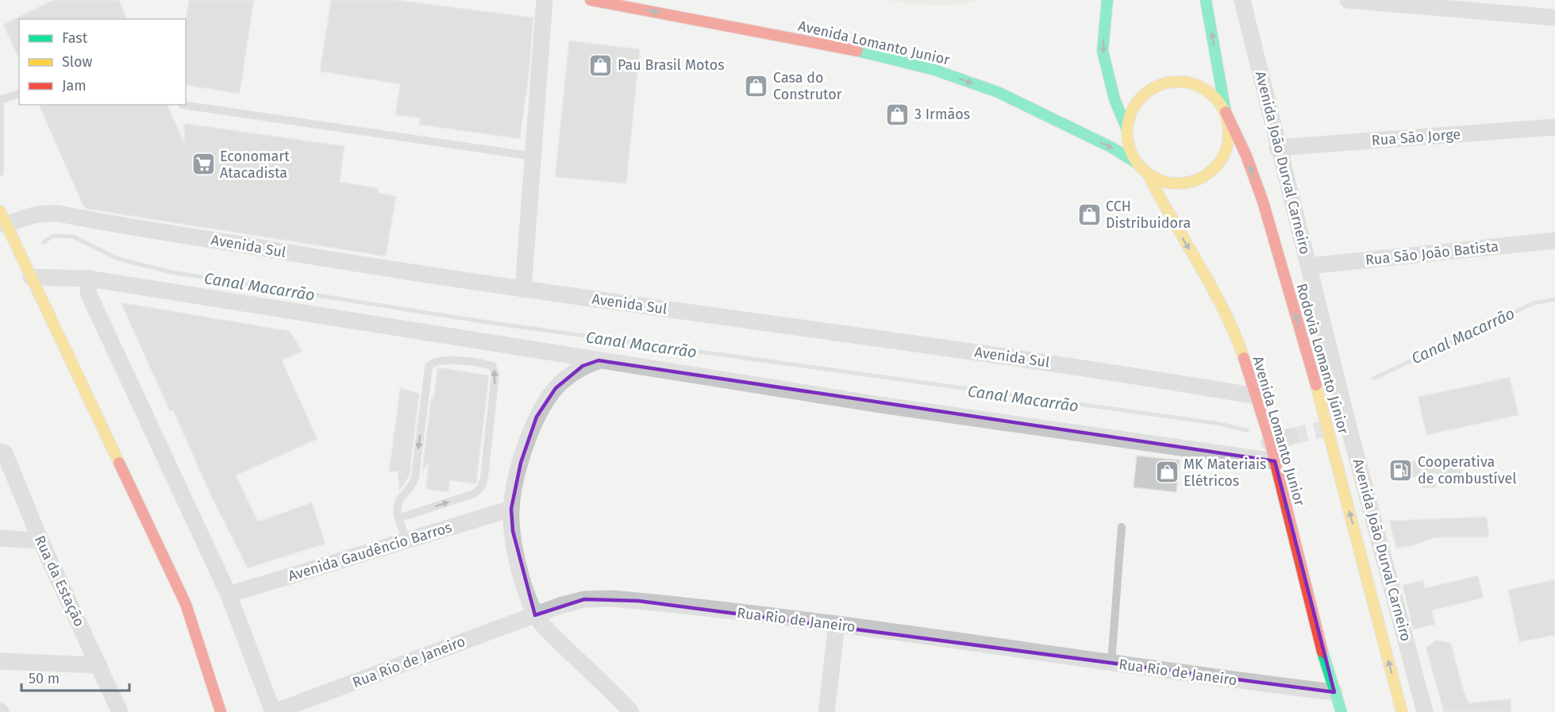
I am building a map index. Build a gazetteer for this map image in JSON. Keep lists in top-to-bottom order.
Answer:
{
  "streets": {
    "main road": ["Avenida Lomanto Junior", "Rodovia Lomanto Júnior"],
    "street": [
      "Rua São Jorge",
      "Avenida João Durval Carneiro",
      "Avenida Sul",
      "Rua São João Batista",
      "Avenida Gaudêncio Barros",
      "Rua da Estação",
      "Rua Rio de Janeiro"
    ]
  },
  "crossings": [
    ["Avenida Lomanto Junior", "Avenida Sul"],
    ["Avenida Lomanto Junior", "Rodovia Lomanto Júnior"],
    ["Avenida Lomanto Junior", "Rua Rio de Janeiro"],
    ["Rua São Jorge", "Avenida João Durval Carneiro"],
    ["Avenida João Durval Carneiro", "Rua São João Batista"]
  ],
  "one_way": ["Avenida Lomanto Junior", "Rodovia Lomanto Júnior"],
  "water": ["Canal Macarrão"],
  "places": {
    "shop": [
      "Pau Brasil Motos",
      "Casa do Construtor",
      "3 Irmãos",
      "CCH Distribuidora",
      "MK Materiais Elétricos"
    ],
    "supermarket": ["Economart Atacadista"],
    "fuel station": ["Cooperativa de combustível"]
  },
  "legend": ["Fast", "Slow", "Jam"],
  "scale_bar": "50 m"
}
